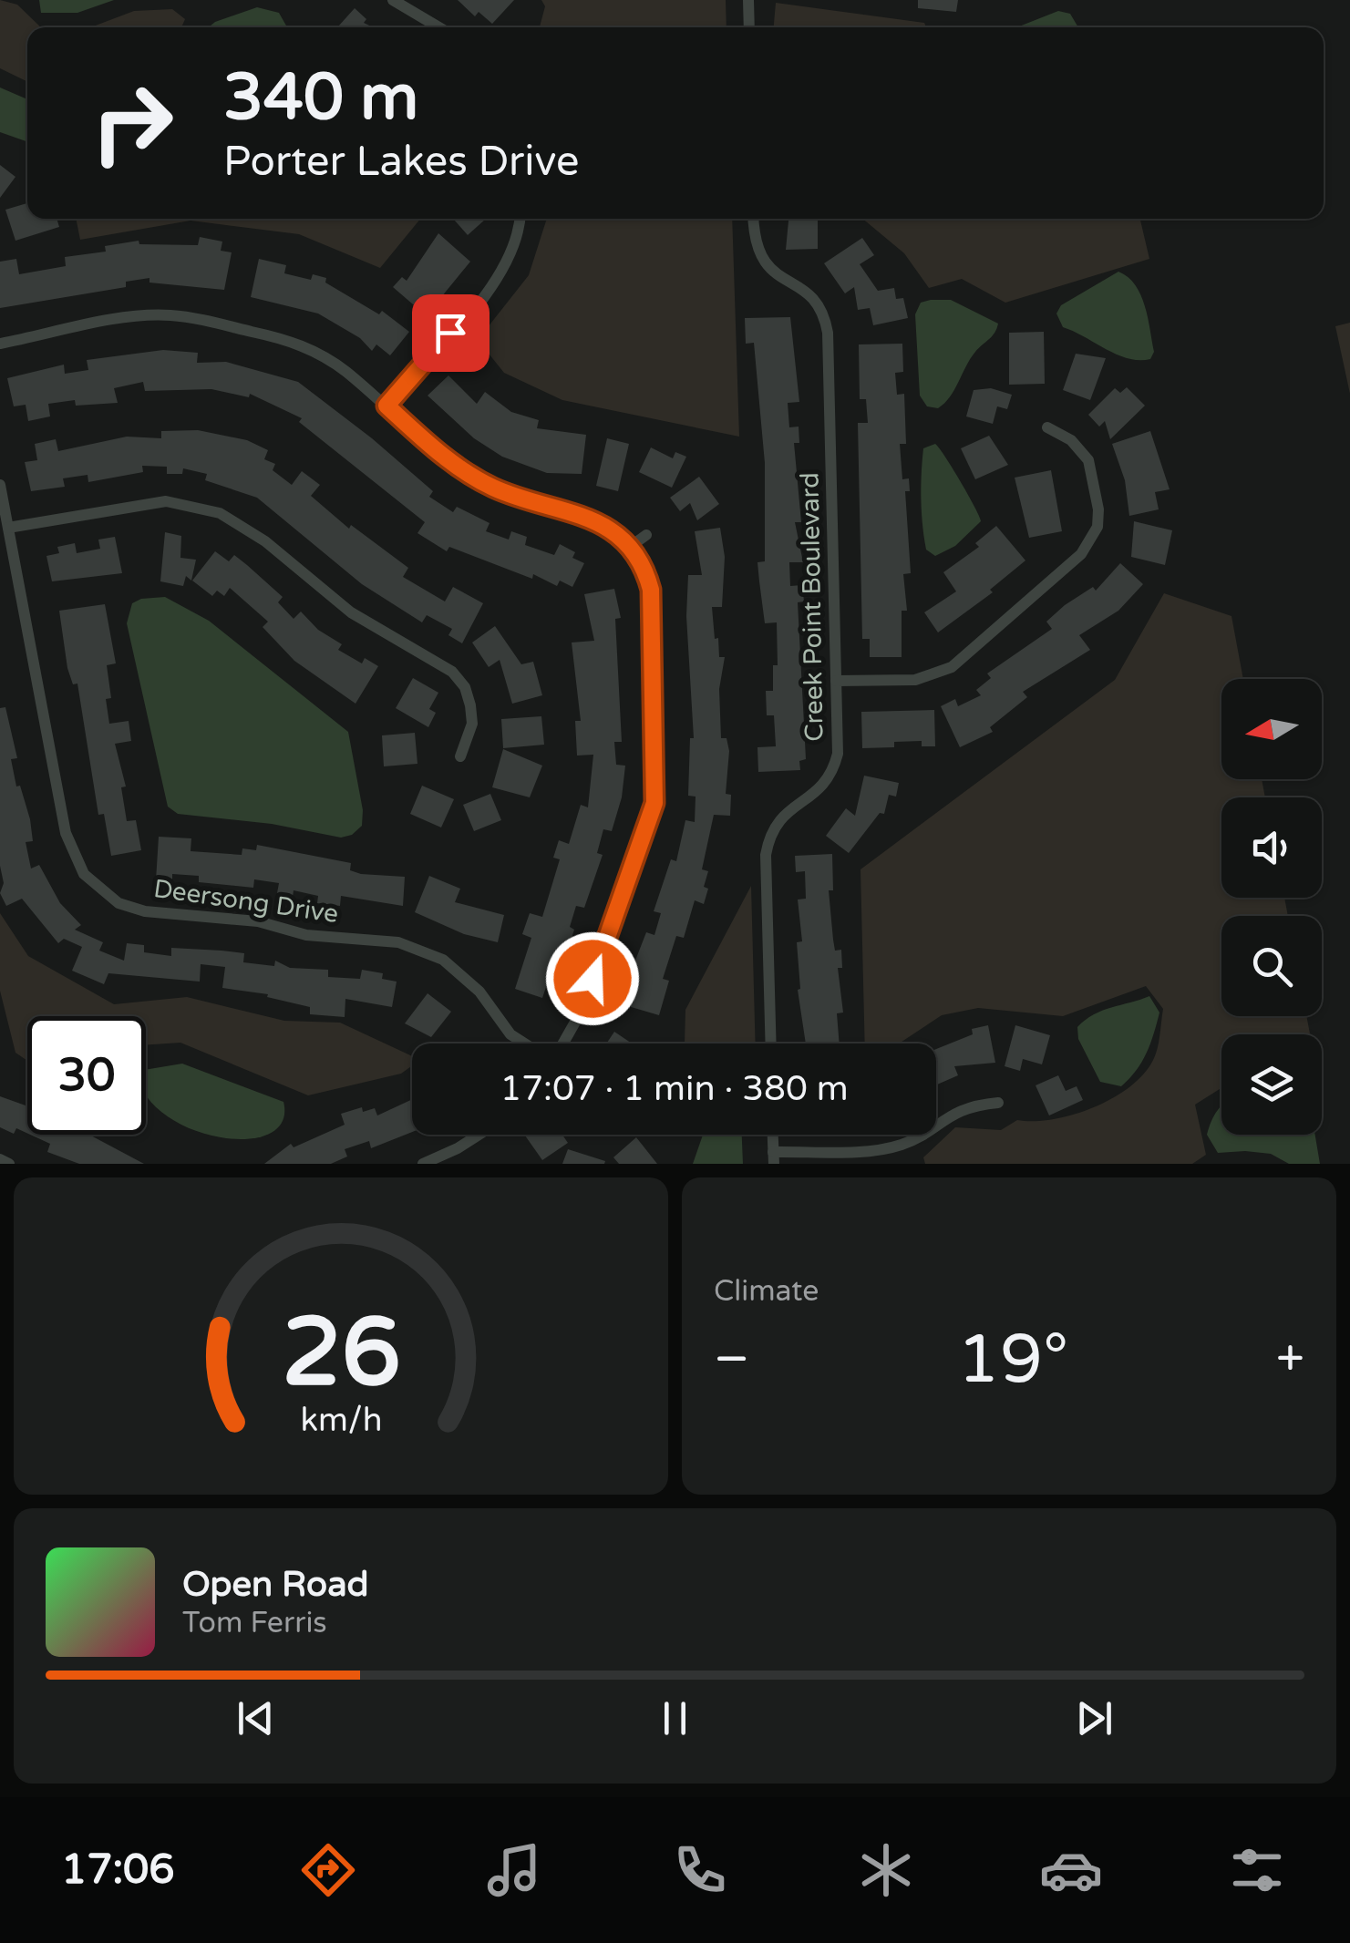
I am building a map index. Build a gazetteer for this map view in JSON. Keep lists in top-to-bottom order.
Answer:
{
  "streets": {
    "street": ["Creek Point Boulevard", "Deersong Drive"]
  },
  "north": "left",
  "page": {
    "turn": ["340 m", "Porter Lakes Drive"],
    "limit": "30",
    "trip": "17:07 · 1 min · 380 m",
    "tile": "Climate",
    "heat": ["−", "19°", "+"],
    "song": ["Open Road", "Tom Ferris"],
    "tabs": "17:06",
    "gauge": ["26", "km/h"]
  }
}
